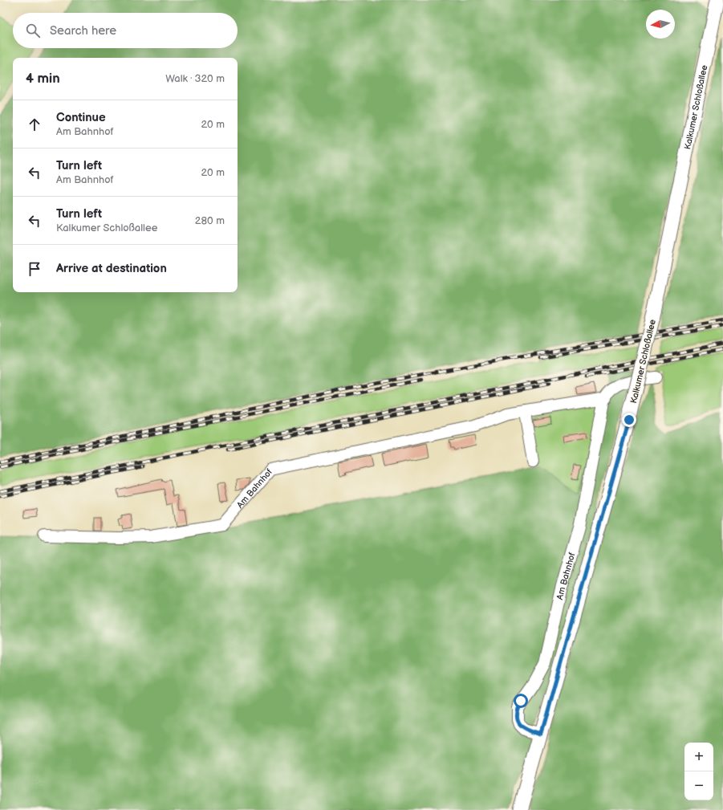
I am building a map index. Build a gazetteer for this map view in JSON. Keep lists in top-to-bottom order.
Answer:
{
  "streets": {
    "main road": ["Kalkumer Schloßallee"],
    "street": ["Am Bahnhof"]
  },
  "crossings": [
    ["Kalkumer Schloßallee", "Am Bahnhof"]
  ],
  "north": "left",
  "page": {
    "search": "Search here",
    "heading": ["4 min", "Walk · 320 m"],
    "list": [
      ["Continue", "Am Bahnhof", "20 m"],
      ["Turn left", "Am Bahnhof", "20 m"],
      ["Turn left", "Kalkumer Schloßallee", "280 m"],
      "Arrive at destination"
    ],
    "map_buttons": ["+", "−"]
  }
}
